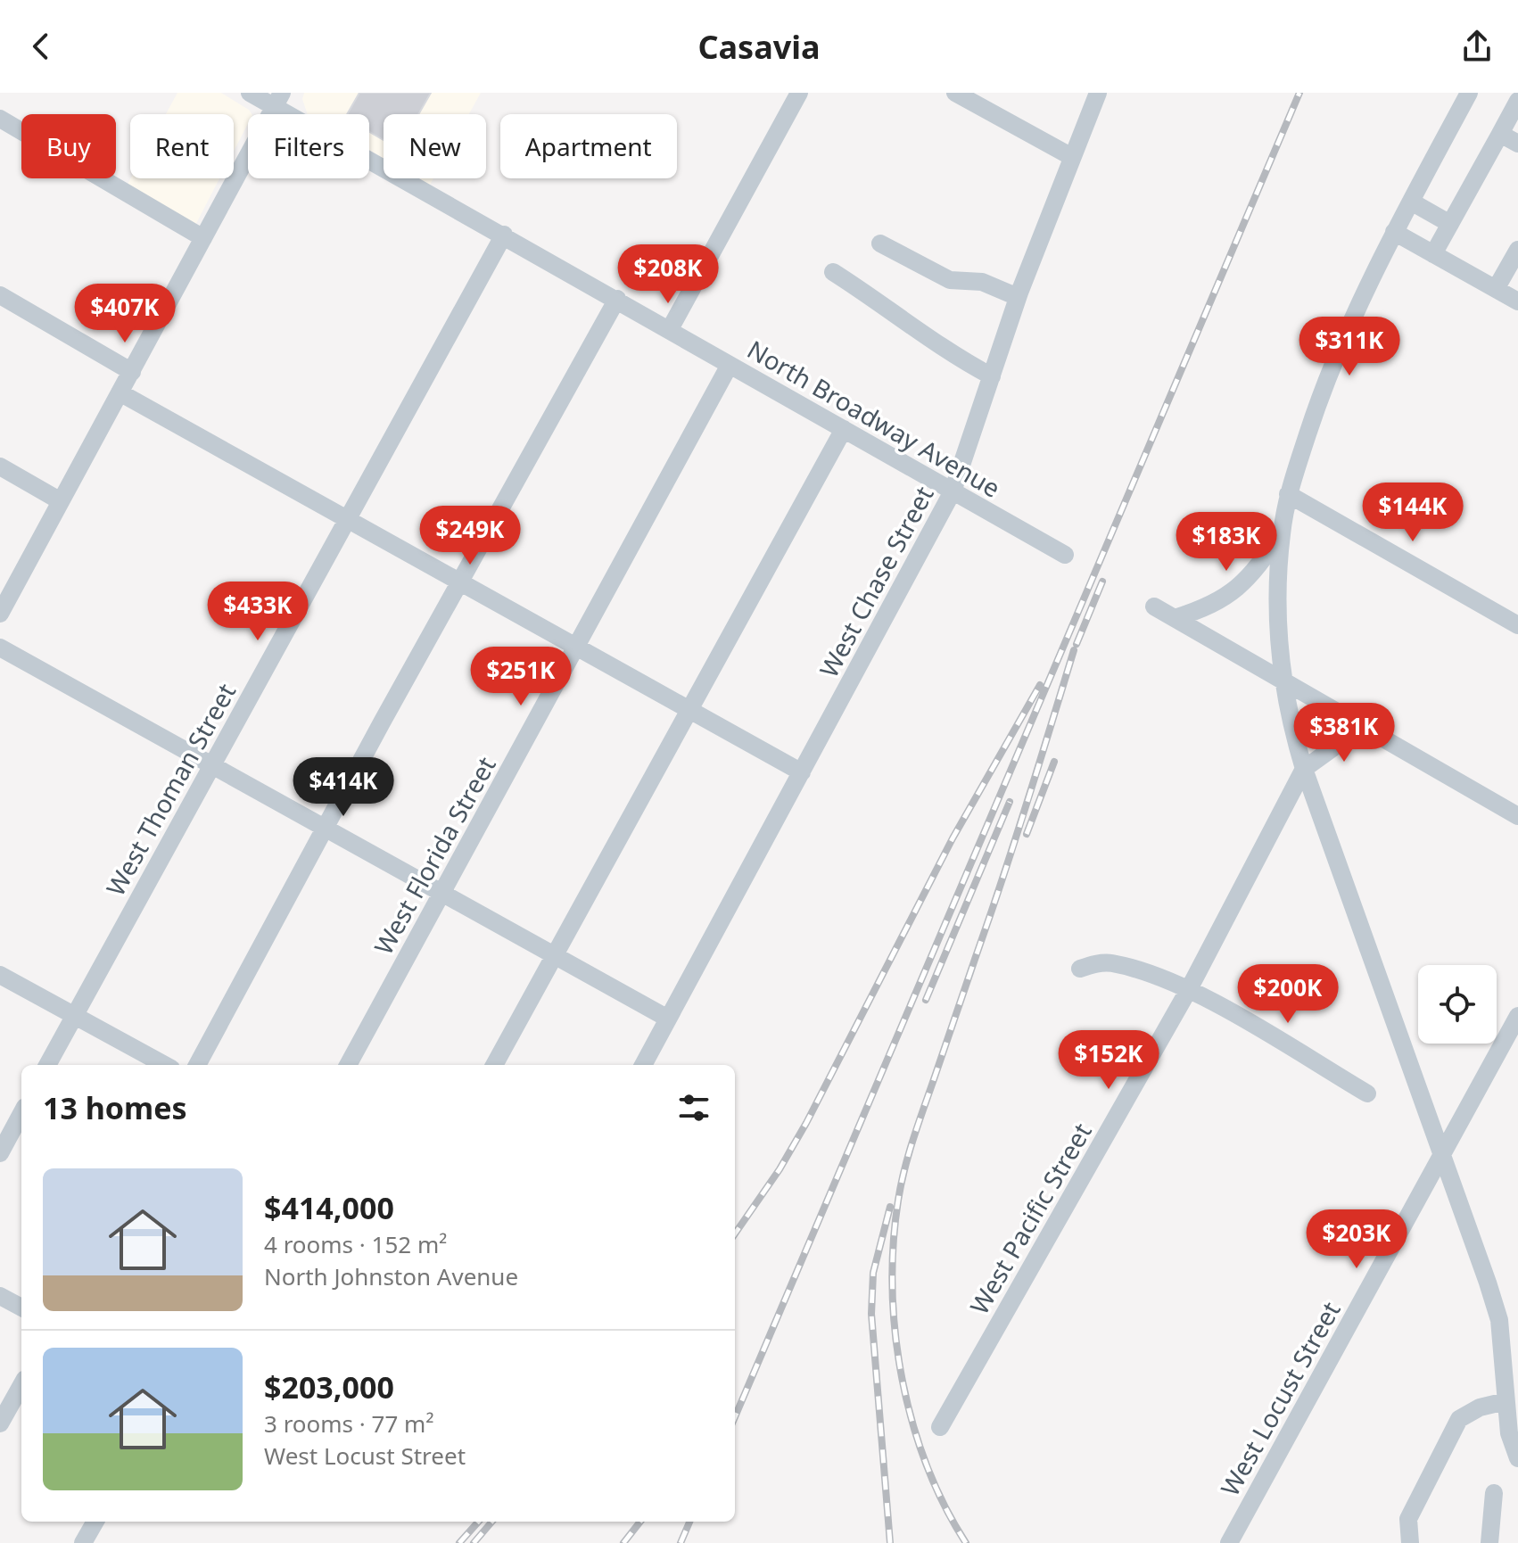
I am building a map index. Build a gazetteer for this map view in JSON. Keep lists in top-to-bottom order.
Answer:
{
  "streets": {
    "street": [
      "North Broadway Avenue",
      "West Chase Street",
      "West Thoman Street",
      "West Florida Street",
      "West Pacific Street",
      "West Locust Street"
    ]
  },
  "crossings": [
    ["North Broadway Avenue", "West Chase Street"],
    ["North Broadway Avenue", "West Thoman Street"],
    ["North Broadway Avenue", "West Florida Street"]
  ],
  "page": {
    "header": "Casavia",
    "chip": [
      "Buy",
      "Rent",
      "Filters",
      "New",
      "Apartment"
    ],
    "price": [
      "$208K",
      "$407K",
      "$311K",
      "$144K",
      "$249K",
      "$183K",
      "$433K",
      "$251K",
      "$381K",
      "$414K",
      "$200K",
      "$152K",
      "$203K"
    ],
    "heading": "13 homes",
    "list": [
      {
        "name": "$414,000",
        "note": "4 rooms · 152 m² · North Johnston Avenue"
      },
      {
        "name": "$203,000",
        "note": "3 rooms · 77 m² · West Locust Street"
      }
    ]
  }
}
